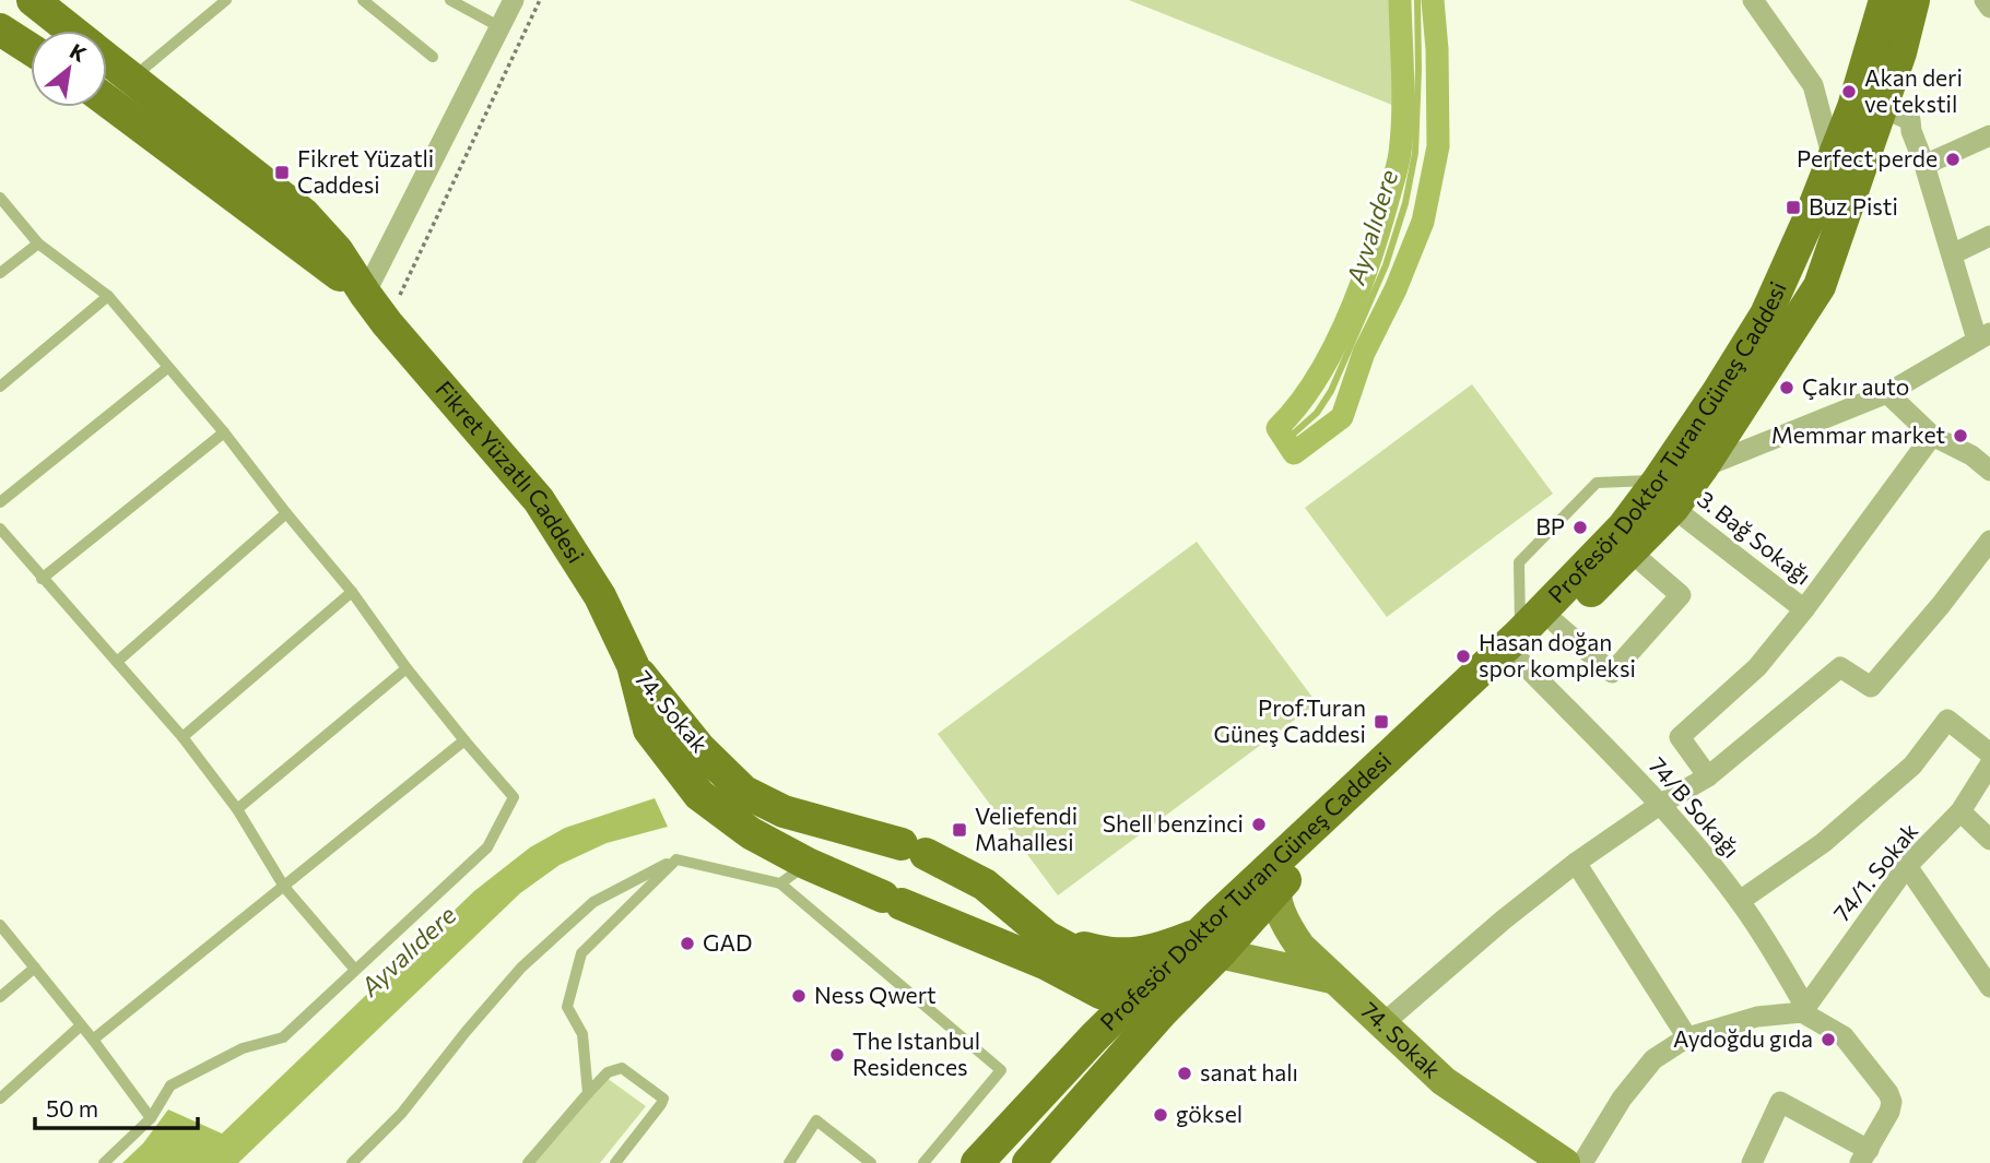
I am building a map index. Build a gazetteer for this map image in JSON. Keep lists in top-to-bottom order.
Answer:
{
  "streets": {
    "main road": ["Profesör Doktor Turan Güneş Caddesi", "Fikret Yüzatlı Caddesi", "74. Sokak"],
    "street": ["3. Bağ Sokağı", "74/B Sokağı", "74/1. Sokak"]
  },
  "crossings": [
    ["Profesör Doktor Turan Güneş Caddesi", "3. Bağ Sokağı"],
    ["Profesör Doktor Turan Güneş Caddesi", "74. Sokak"],
    ["Profesör Doktor Turan Güneş Caddesi", "74/B Sokağı"],
    ["Fikret Yüzatlı Caddesi", "74. Sokak"],
    ["74/B Sokağı", "74/1. Sokak"]
  ],
  "water": ["Ayvalıdere"],
  "places": {
    "other": [
      "Akan deri ve tekstil",
      "Perfect perde",
      "Çakır auto",
      "Memmar market",
      "BP",
      "Hasan doğan spor kompleksi",
      "Shell benzinci",
      "GAD",
      "Ness Qwert",
      "Aydoğdu gıda",
      "The Istanbul Residences",
      "sanat halı",
      "göksel"
    ],
    "transit": [
      "Fikret Yüzatli Caddesi",
      "Buz Pisti",
      "Prof.Turan Güneş Caddesi",
      "Veliefendi Mahallesi"
    ]
  },
  "scale_bar": "50 m",
  "north": "top right"
}
